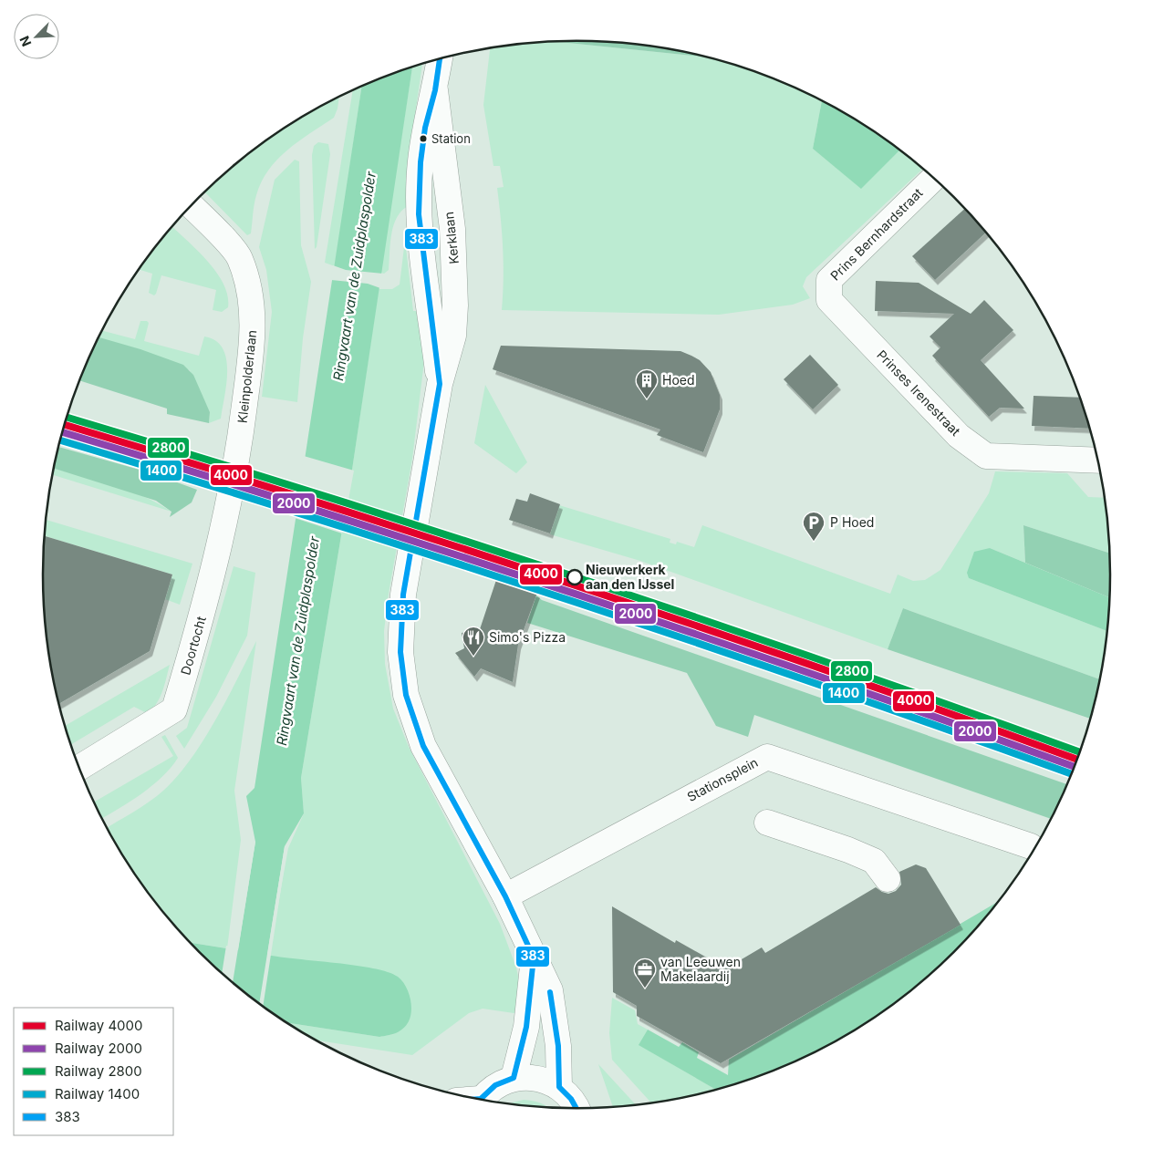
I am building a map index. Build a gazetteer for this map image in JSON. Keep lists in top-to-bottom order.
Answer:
{
  "streets": {
    "street": [
      "Prins Bernhardstraat",
      "Kerklaan",
      "Kleinpolderlaan",
      "Prinses Irenestraat",
      "Doortocht",
      "Stationsplein"
    ]
  },
  "crossings": [
    ["Prins Bernhardstraat", "Prinses Irenestraat"],
    ["Kerklaan", "Stationsplein"],
    ["Kleinpolderlaan", "Doortocht"]
  ],
  "water": ["Ringvaart van de Zuidplaspolder"],
  "places": {
    "other": ["Station", "Nieuwerkerk aan den IJssel"],
    "building": ["Hoed"],
    "parking": ["P Hoed"],
    "restaurant": ["Simo's Pizza"],
    "office": ["van Leeuwen Makelaardij"]
  },
  "lines": [
    "transit line 383",
    "rail line 2800",
    "rail line 4000",
    "rail line 2000",
    "rail line 1400"
  ],
  "legend": [
    "Railway 4000",
    "Railway 2000",
    "Railway 2800",
    "Railway 1400",
    "383"
  ],
  "north": "bottom left"
}
